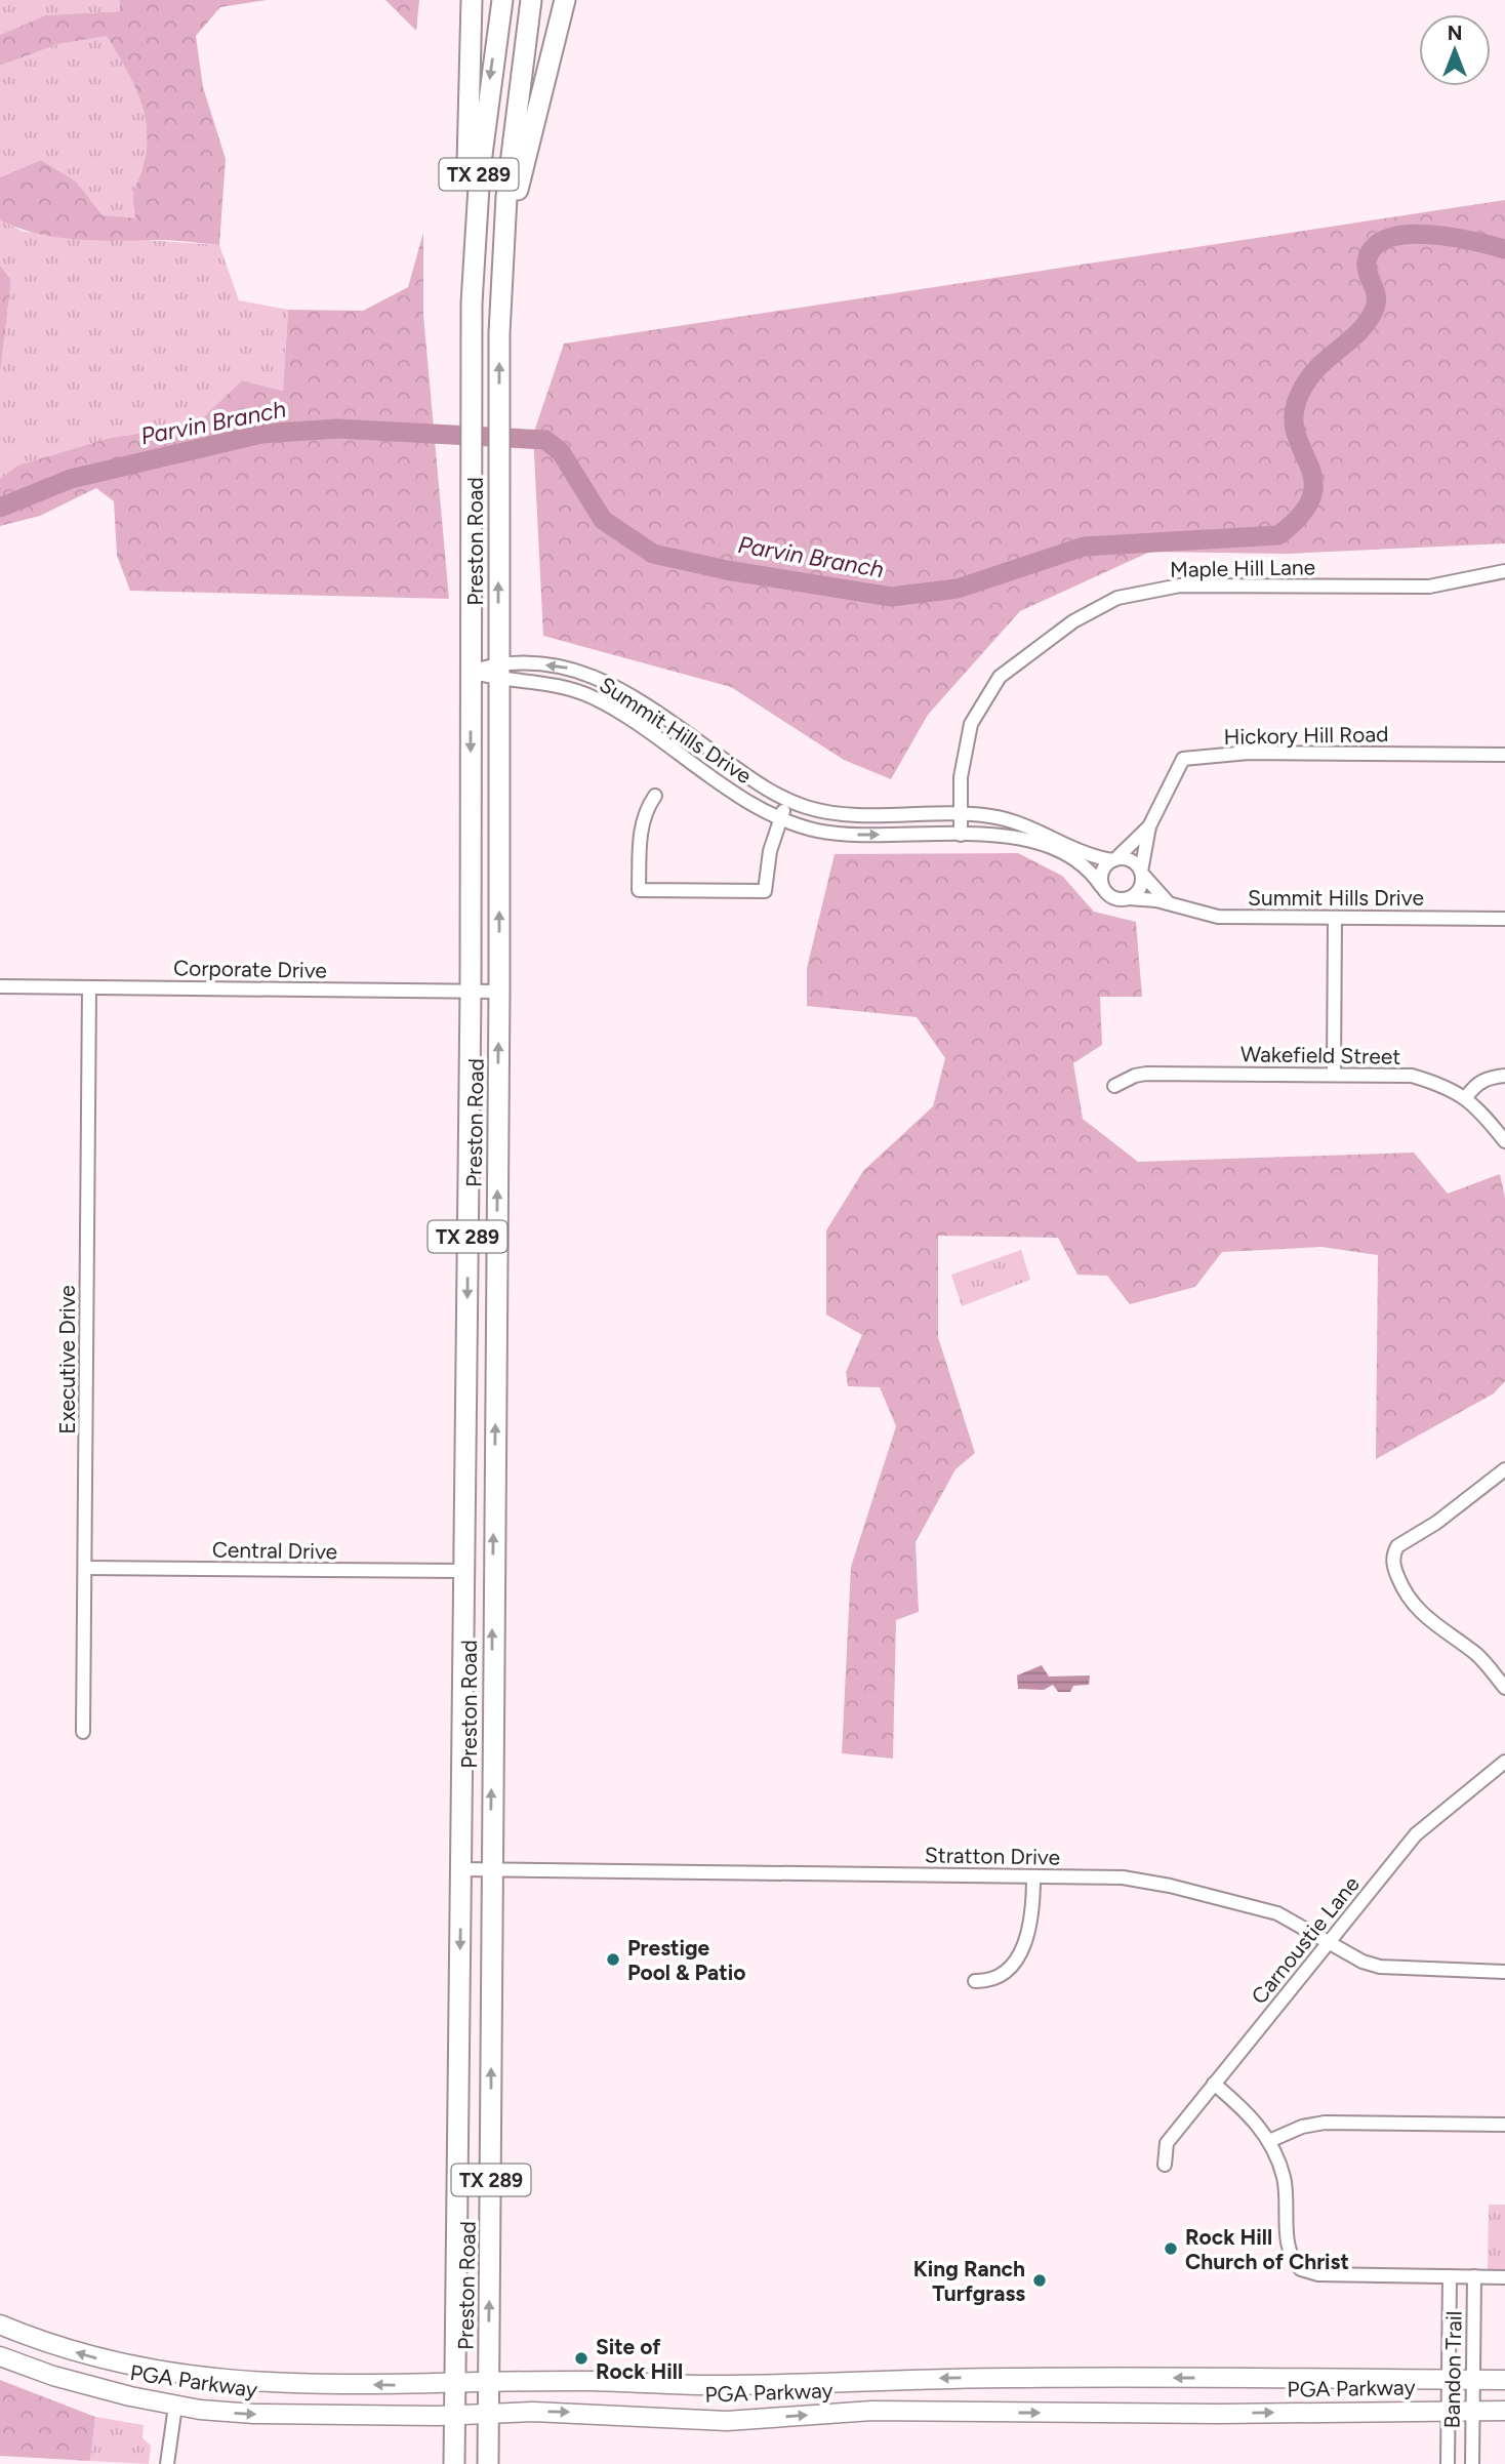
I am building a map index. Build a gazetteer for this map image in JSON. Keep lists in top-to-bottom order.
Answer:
{
  "streets": {
    "main road": ["TX 289", "Preston Road", "PGA Parkway"],
    "street": [
      "Maple Hill Lane",
      "Summit Hills Drive",
      "Hickory Hill Road",
      "Corporate Drive",
      "Wakefield Street",
      "Executive Drive",
      "Central Drive",
      "Stratton Drive",
      "Carnoustie Lane",
      "Bandon Trail"
    ]
  },
  "crossings": [
    ["Preston Road", "Summit Hills Drive"],
    ["Preston Road", "Corporate Drive"],
    ["Preston Road", "Central Drive"],
    ["Preston Road", "Stratton Drive"],
    ["Preston Road", "PGA Parkway"],
    ["Maple Hill Lane", "Summit Hills Drive"],
    ["Summit Hills Drive", "Hickory Hill Road"],
    ["Corporate Drive", "Executive Drive"],
    ["Executive Drive", "Central Drive"],
    ["Stratton Drive", "Carnoustie Lane"],
    ["Bandon Trail", "PGA Parkway"]
  ],
  "water": ["Parvin Branch"],
  "places": [
    "Prestige Pool & Patio",
    "Rock Hill Church of Christ",
    "King Ranch Turfgrass",
    "Site of Rock Hill"
  ],
  "north": "top"
}
